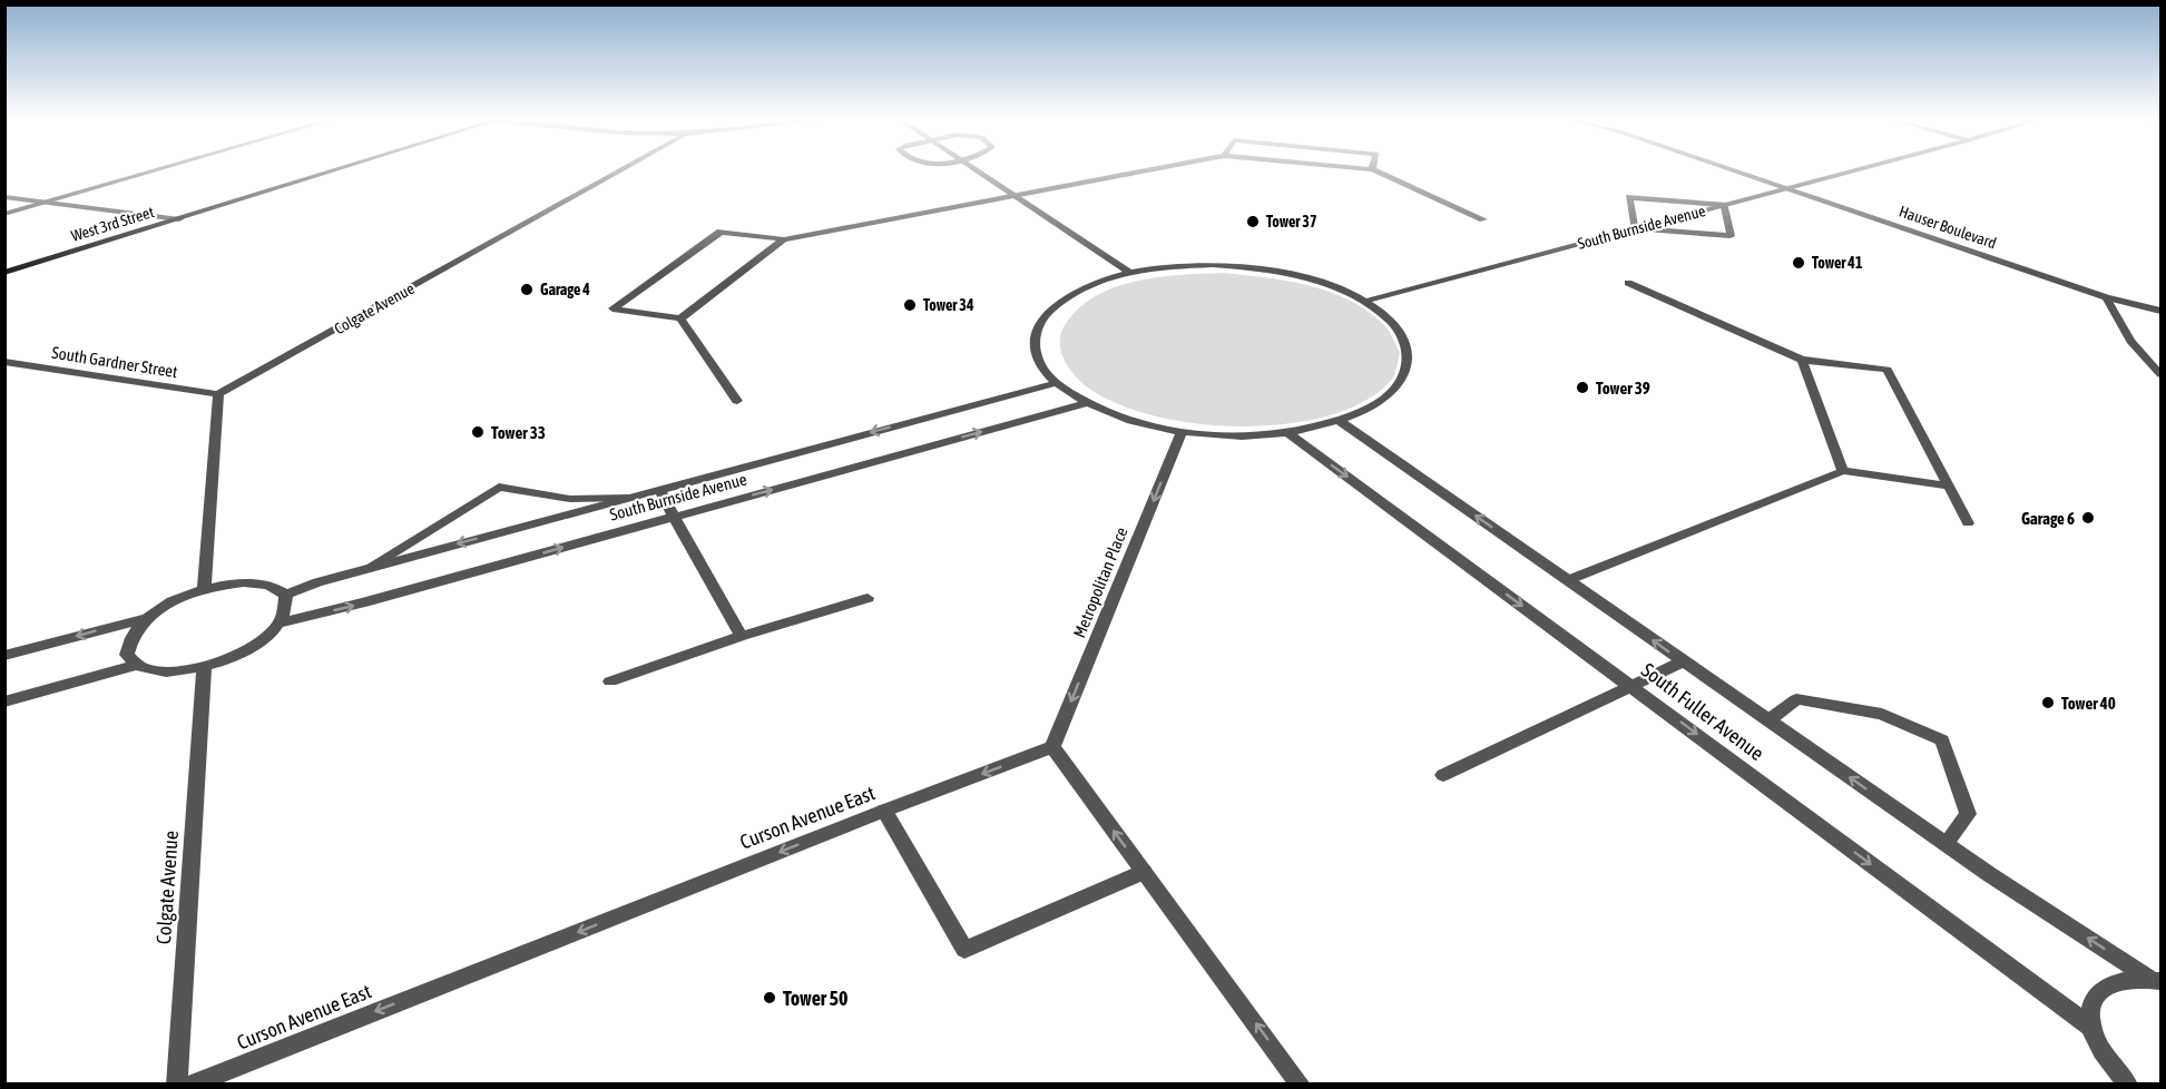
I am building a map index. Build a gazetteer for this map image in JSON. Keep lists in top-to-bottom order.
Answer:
{
  "streets": {
    "main road": ["West 3rd Street"],
    "street": [
      "South Burnside Avenue",
      "Hauser Boulevard",
      "Colgate Avenue",
      "South Gardner Street",
      "Metropolitan Place",
      "South Fuller Avenue",
      "Curson Avenue East"
    ]
  },
  "crossings": [
    ["South Burnside Avenue", "Hauser Boulevard"],
    ["Colgate Avenue", "South Gardner Street"],
    ["Metropolitan Place", "Curson Avenue East"]
  ],
  "one_way": ["Metropolitan Place", "Curson Avenue East"],
  "places": [
    "Tower 37",
    "Tower 41",
    "Garage 4",
    "Tower 34",
    "Tower 39",
    "Tower 33",
    "Garage 6",
    "Tower 40",
    "Tower 50"
  ]
}
